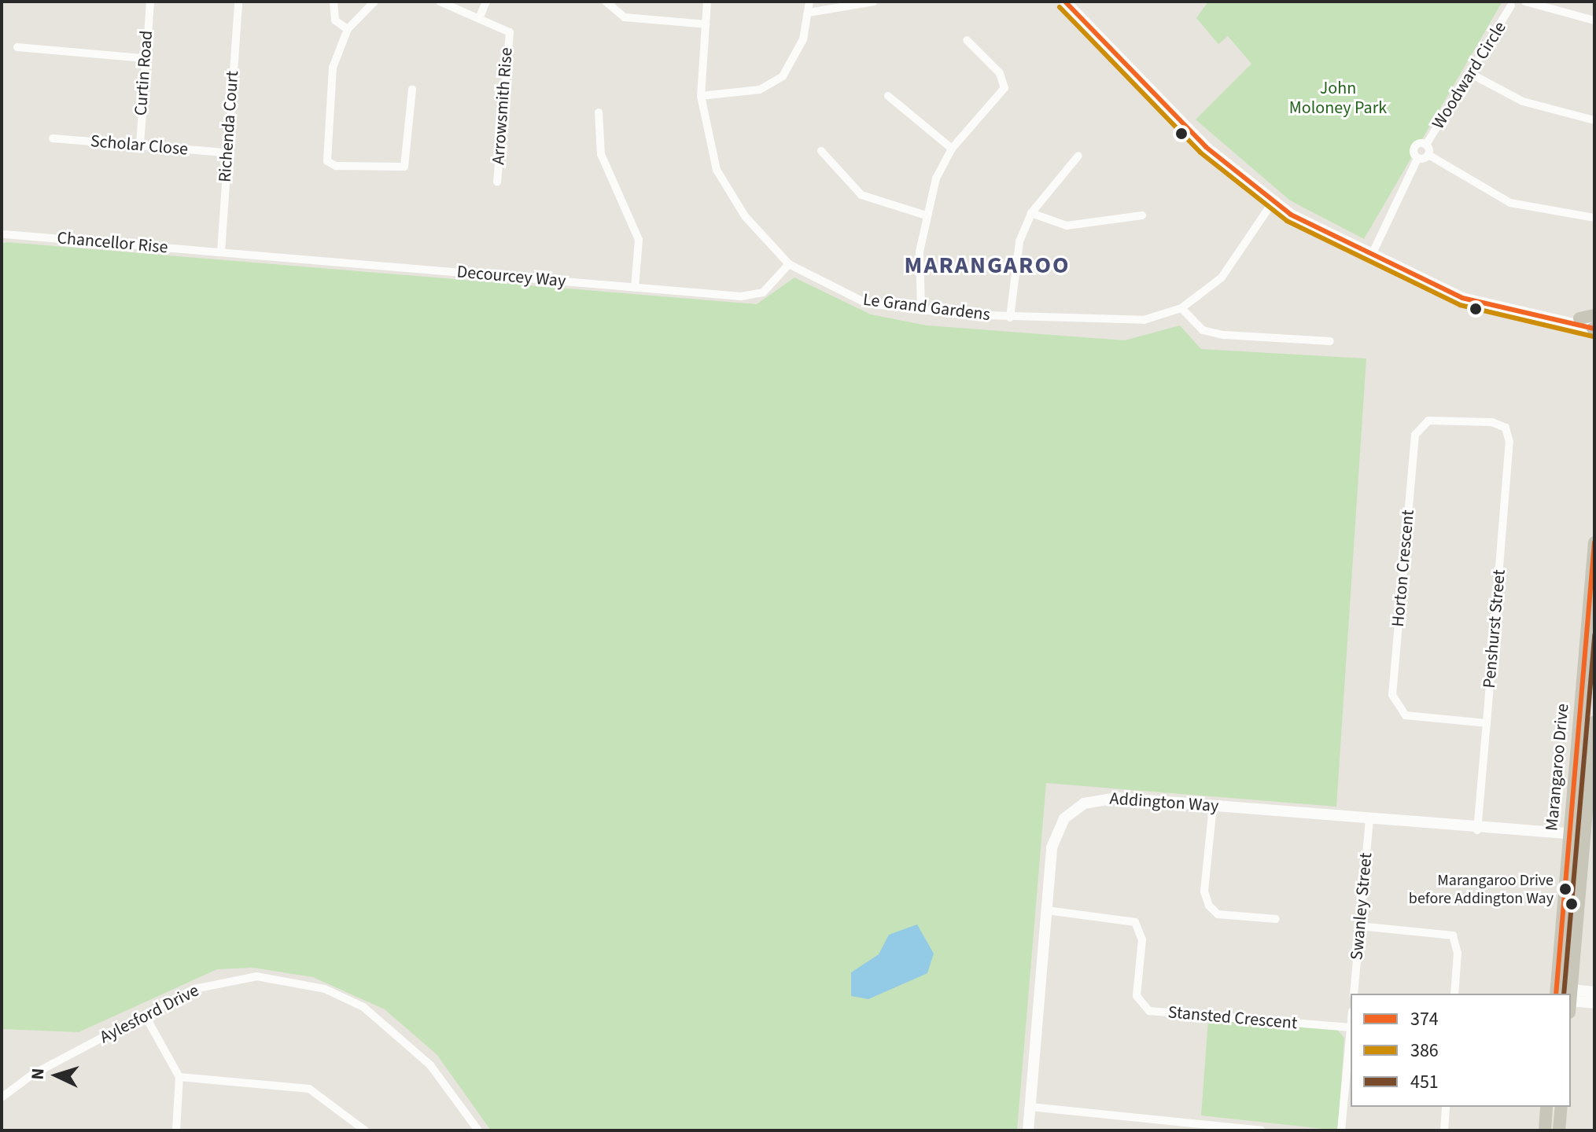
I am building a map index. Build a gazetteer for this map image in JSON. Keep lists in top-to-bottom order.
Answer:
{
  "streets": {
    "main road": ["Marangaroo Drive"],
    "street": [
      "Curtin Road",
      "Woodward Circle",
      "Arrowsmith Rise",
      "Richenda Court",
      "Scholar Close",
      "Chancellor Rise",
      "Decourcey Way",
      "Le Grand Gardens",
      "Horton Crescent",
      "Penshurst Street",
      "Addington Way",
      "Swanley Street",
      "Aylesford Drive",
      "Stansted Crescent"
    ]
  },
  "crossings": [
    ["Curtin Road", "Scholar Close"],
    ["Richenda Court", "Scholar Close"],
    ["Richenda Court", "Chancellor Rise"],
    ["Richenda Court", "Decourcey Way"],
    ["Chancellor Rise", "Decourcey Way"],
    ["Decourcey Way", "Le Grand Gardens"],
    ["Horton Crescent", "Penshurst Street"],
    ["Penshurst Street", "Addington Way"],
    ["Marangaroo Drive", "Addington Way"],
    ["Addington Way", "Swanley Street"],
    ["Addington Way", "Stansted Crescent"]
  ],
  "districts": ["MARANGAROO"],
  "parks": ["John Moloney Park"],
  "places": ["Marangaroo Drive before Addington Way"],
  "lines": ["transit line 374", "transit line 386", "transit line 451"],
  "legend": ["374", "386", "451"],
  "north": "left"
}
